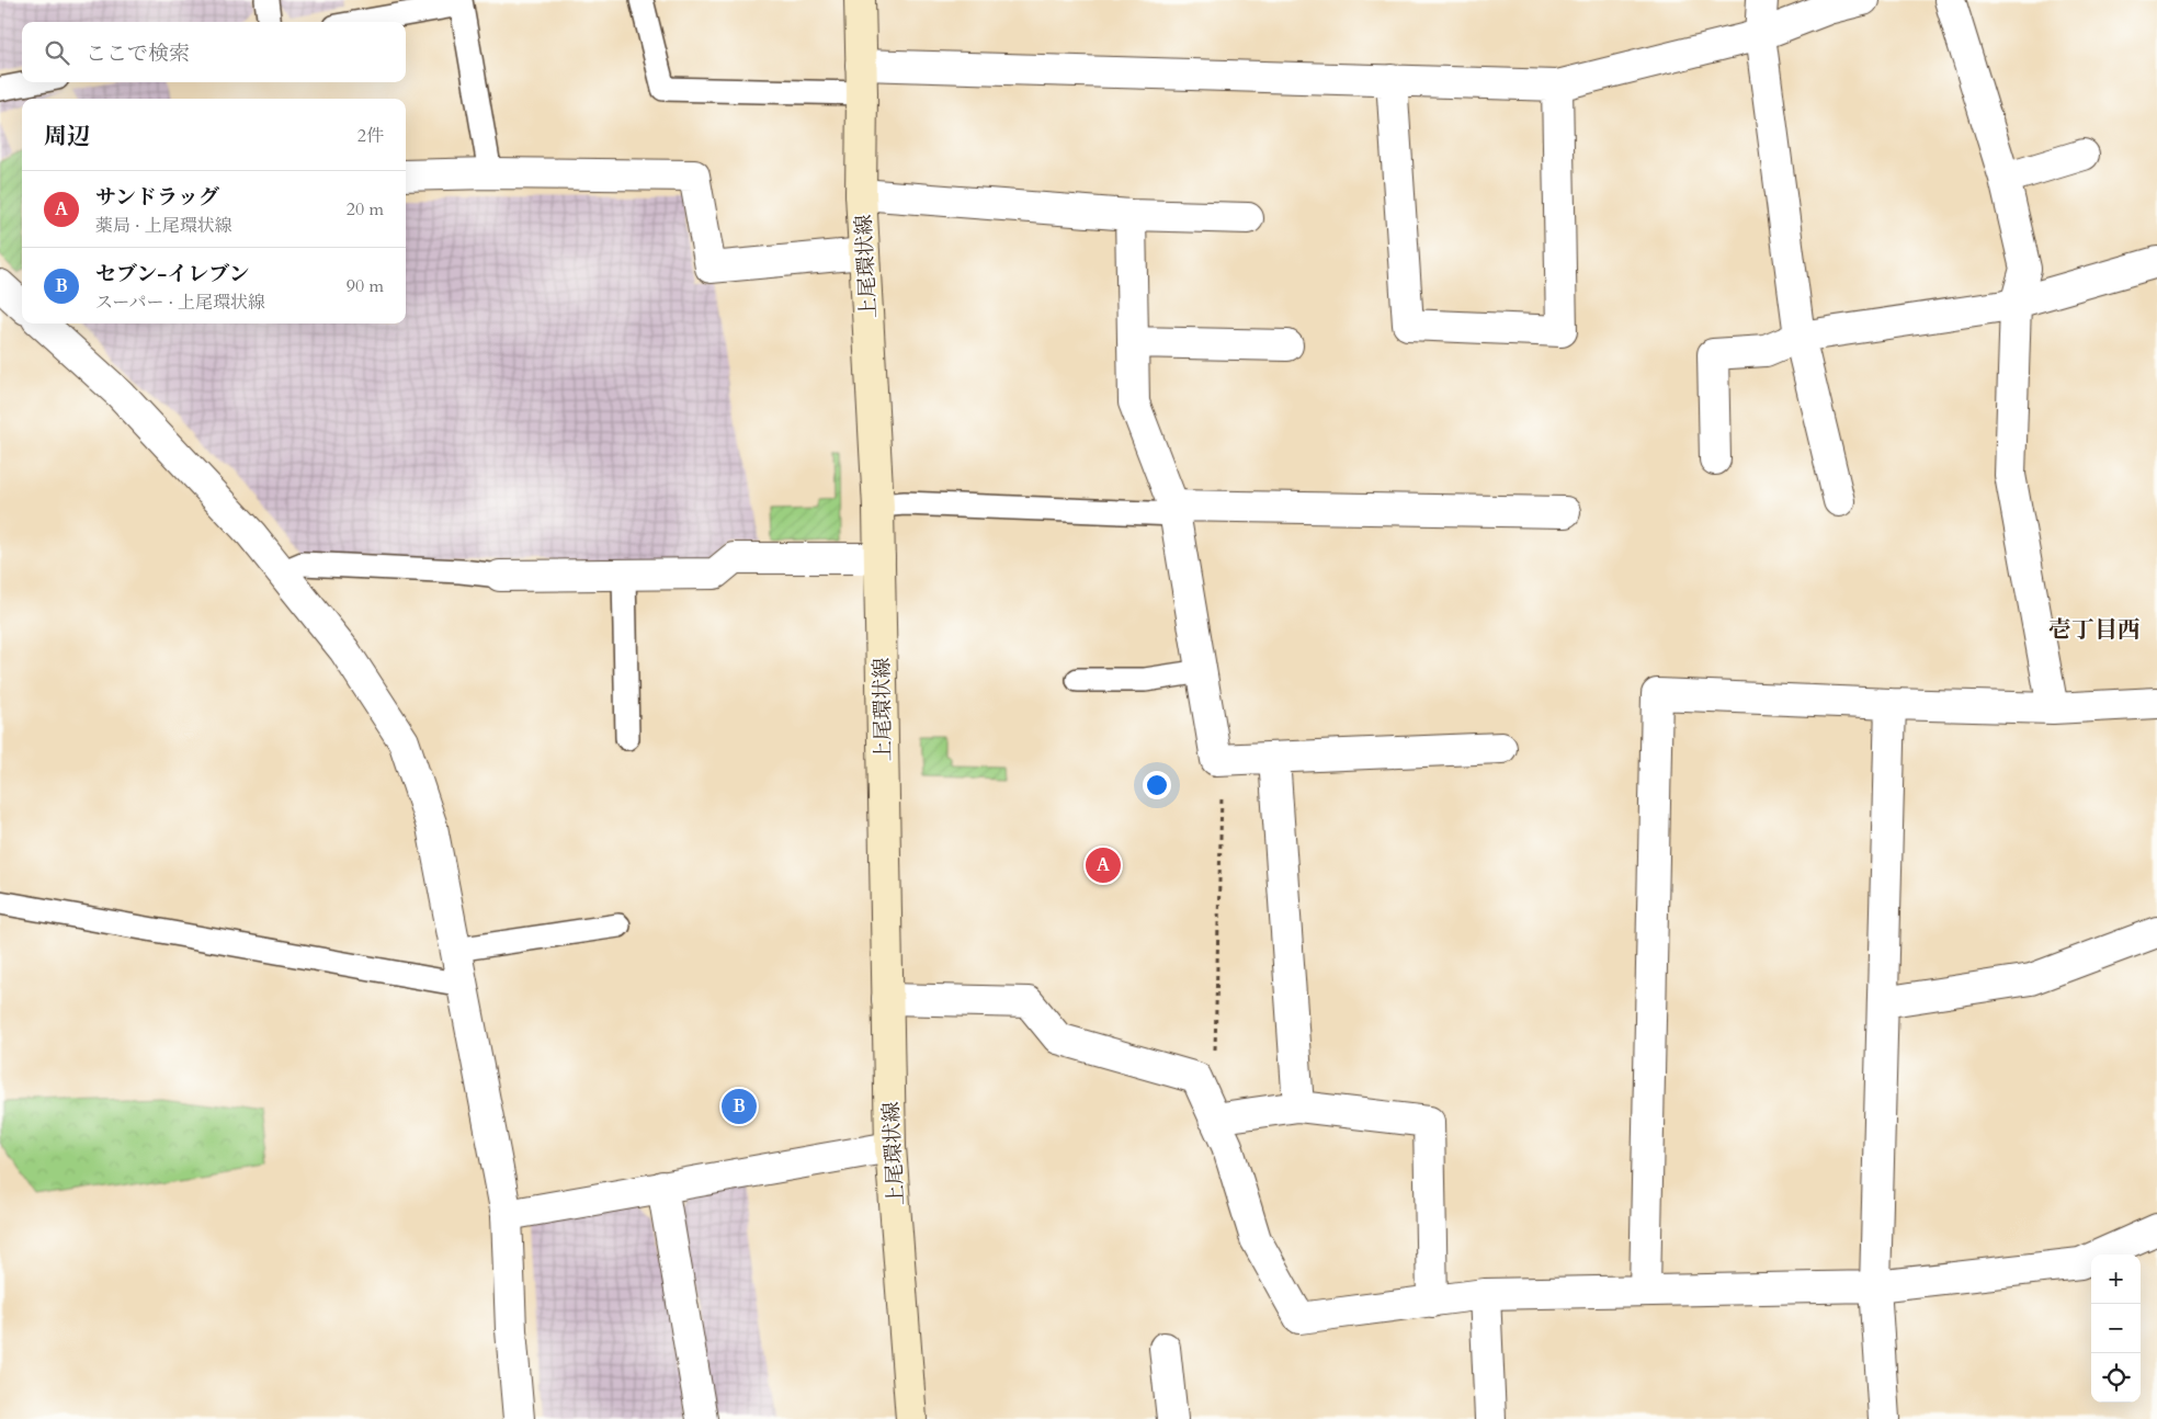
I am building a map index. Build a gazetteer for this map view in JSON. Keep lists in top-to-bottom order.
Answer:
{
  "streets": {
    "main road": ["上尾環状線"]
  },
  "districts": ["壱丁目西"],
  "page": {
    "search": "ここで検索",
    "heading": ["周辺", "2件"],
    "list": [
      {
        "mark": "A",
        "name": "サンドラッグ",
        "note": "薬局 · 上尾環状線",
        "value": "20 m"
      },
      {
        "mark": "B",
        "name": "セブン-イレブン",
        "note": "スーパー · 上尾環状線",
        "value": "90 m"
      }
    ],
    "pins": ["A", "B"],
    "map_buttons": ["+", "−"]
  }
}
